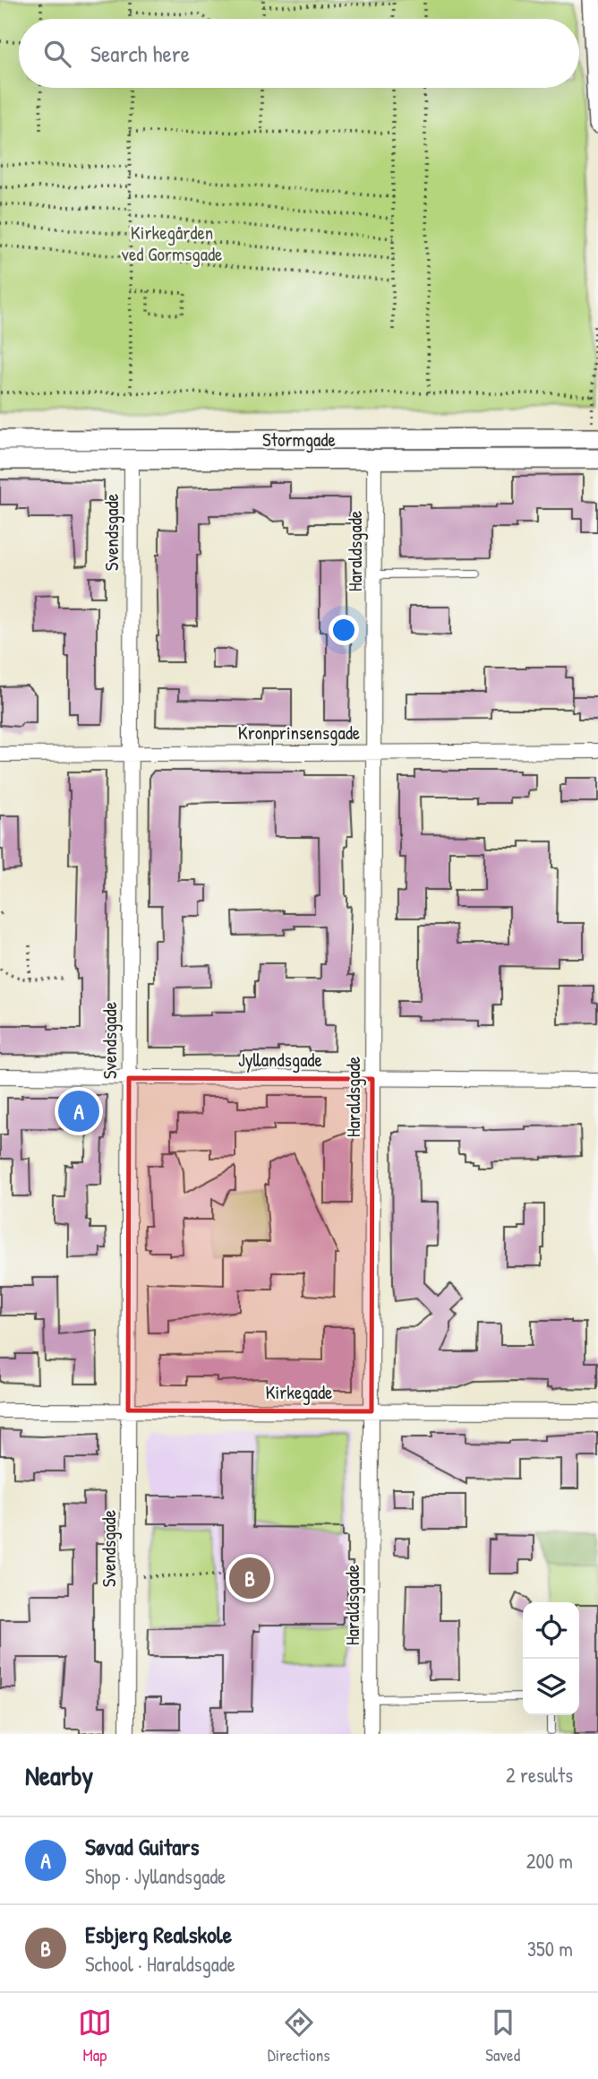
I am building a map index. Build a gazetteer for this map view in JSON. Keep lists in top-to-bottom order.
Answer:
{
  "streets": {
    "street": [
      "Stormgade",
      "Svendsgade",
      "Haraldsgade",
      "Kronprinsensgade",
      "Jyllandsgade",
      "Kirkegade"
    ]
  },
  "crossings": [
    ["Stormgade", "Svendsgade"],
    ["Stormgade", "Haraldsgade"],
    ["Svendsgade", "Kronprinsensgade"],
    ["Svendsgade", "Jyllandsgade"],
    ["Svendsgade", "Kirkegade"],
    ["Haraldsgade", "Kronprinsensgade"],
    ["Haraldsgade", "Jyllandsgade"],
    ["Haraldsgade", "Kirkegade"]
  ],
  "parks": ["Kirkegården ved Gormsgade"],
  "page": {
    "search": "Search here",
    "pins": ["A", "B"],
    "heading": ["Nearby", "2 results"],
    "list": [
      {
        "mark": "A",
        "name": "Søvad Guitars",
        "note": "Shop · Jyllandsgade",
        "value": "200 m"
      },
      {
        "mark": "B",
        "name": "Esbjerg Realskole",
        "note": "School · Haraldsgade",
        "value": "350 m"
      }
    ],
    "nav": ["Map", "Directions", "Saved"]
  }
}
